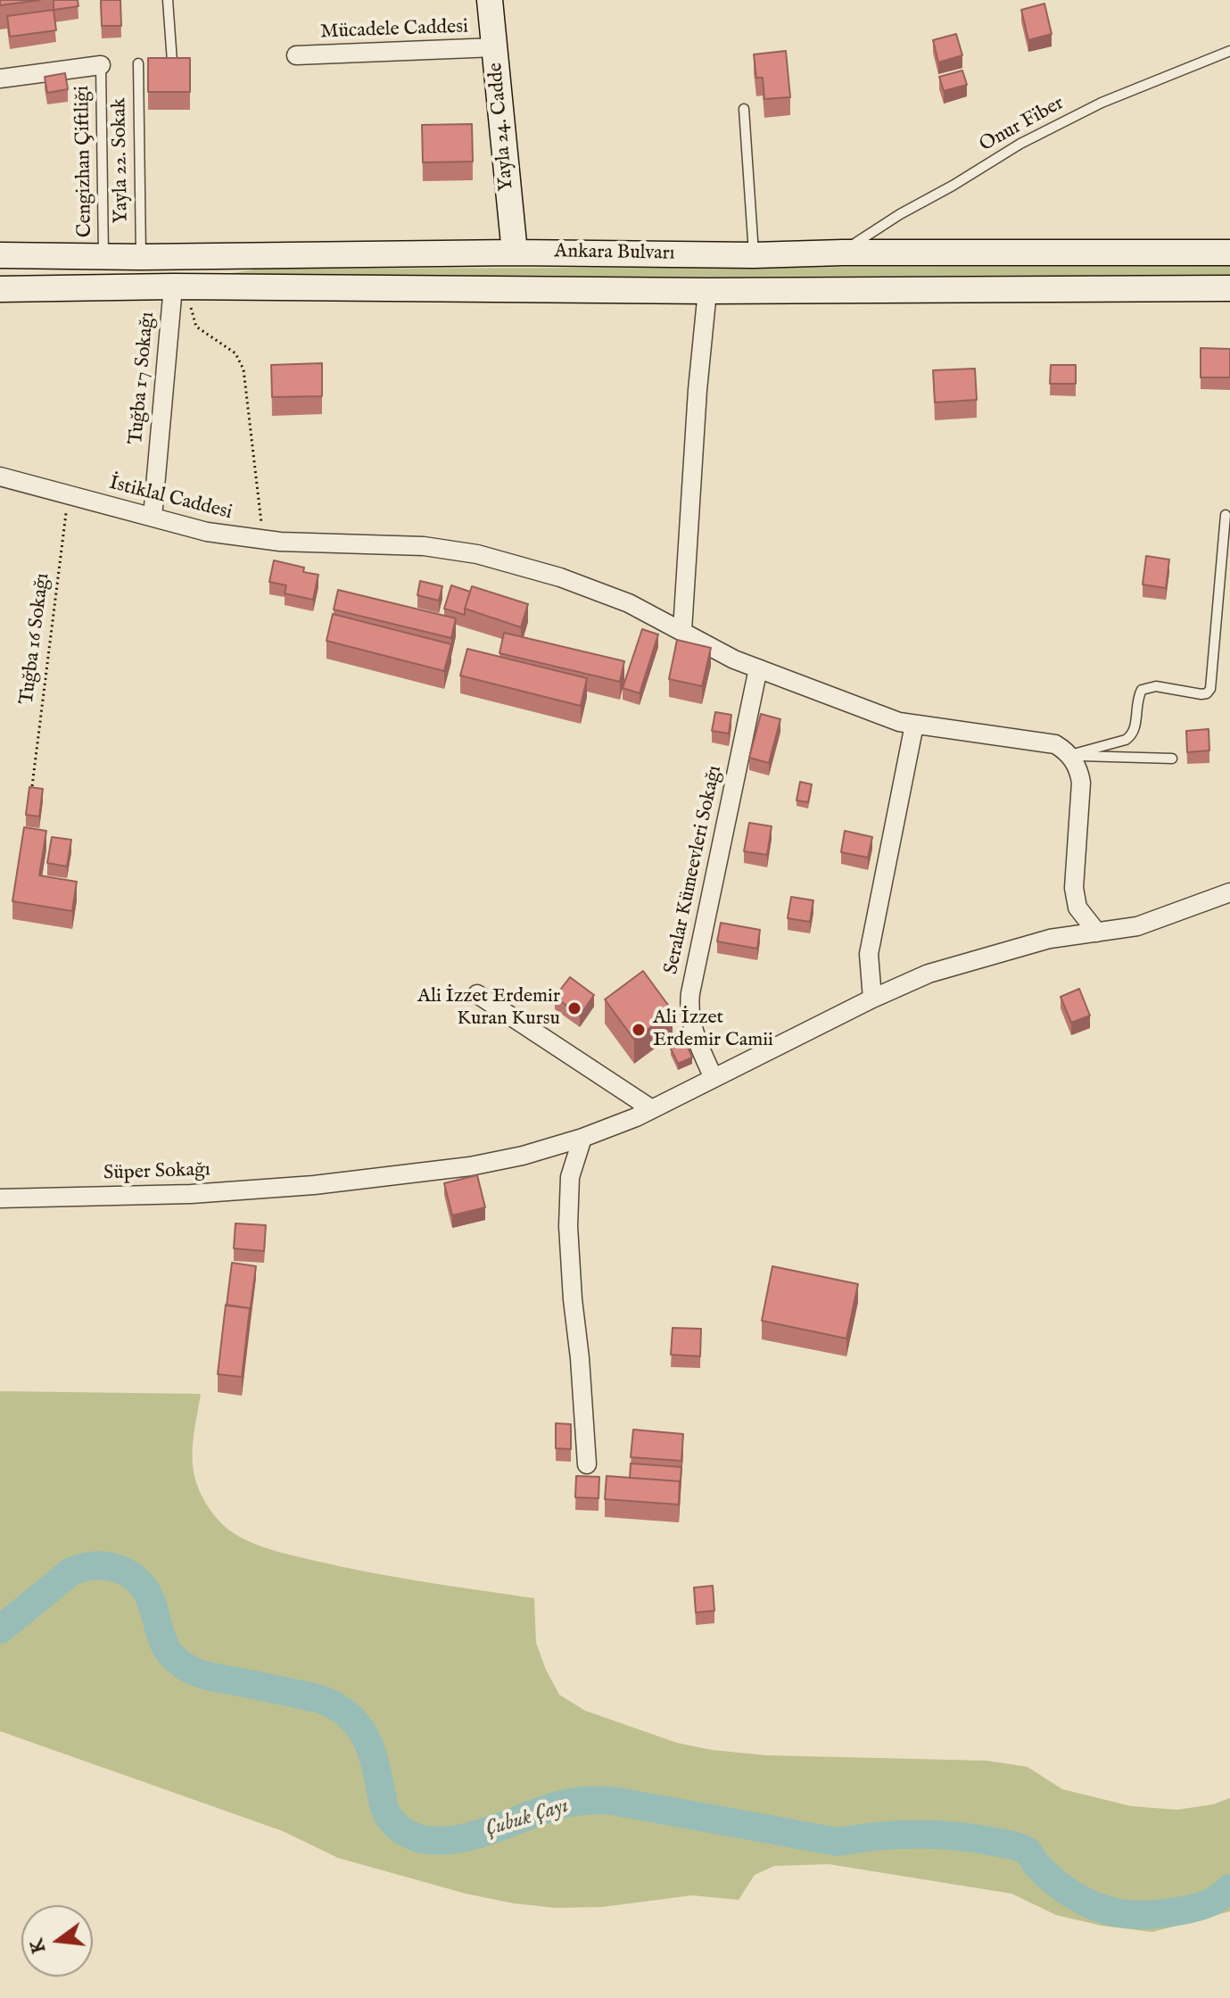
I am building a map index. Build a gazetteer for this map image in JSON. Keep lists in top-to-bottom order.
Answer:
{
  "streets": {
    "main road": ["Yayla 24. Cadde", "Ankara Bulvarı"],
    "street": [
      "Mücadele Caddesi",
      "Tuğba 17 Sokağı",
      "İstiklal Caddesi",
      "Seralar Kümeevleri Sokağı",
      "Süper Sokağı"
    ],
    "lane": ["Onur Fiber", "Yayla 22. Sokak", "Cengizhan Çiftliği"],
    "path": ["Tuğba 16 Sokağı"]
  },
  "crossings": [
    ["Mücadele Caddesi", "Yayla 24. Cadde"],
    ["Onur Fiber", "Ankara Bulvarı"],
    ["Yayla 24. Cadde", "Ankara Bulvarı"],
    ["Yayla 22. Sokak", "Ankara Bulvarı"],
    ["Cengizhan Çiftliği", "Ankara Bulvarı"],
    ["Ankara Bulvarı", "Tuğba 17 Sokağı"],
    ["Tuğba 17 Sokağı", "İstiklal Caddesi"],
    ["İstiklal Caddesi", "Tuğba 16 Sokağı"],
    ["Seralar Kümeevleri Sokağı", "Süper Sokağı"]
  ],
  "water": ["Çubuk Çayı"],
  "places": ["Ali İzzet Erdemir Kuran Kursu", "Ali İzzet Erdemir Camii"],
  "north": "left"
}
